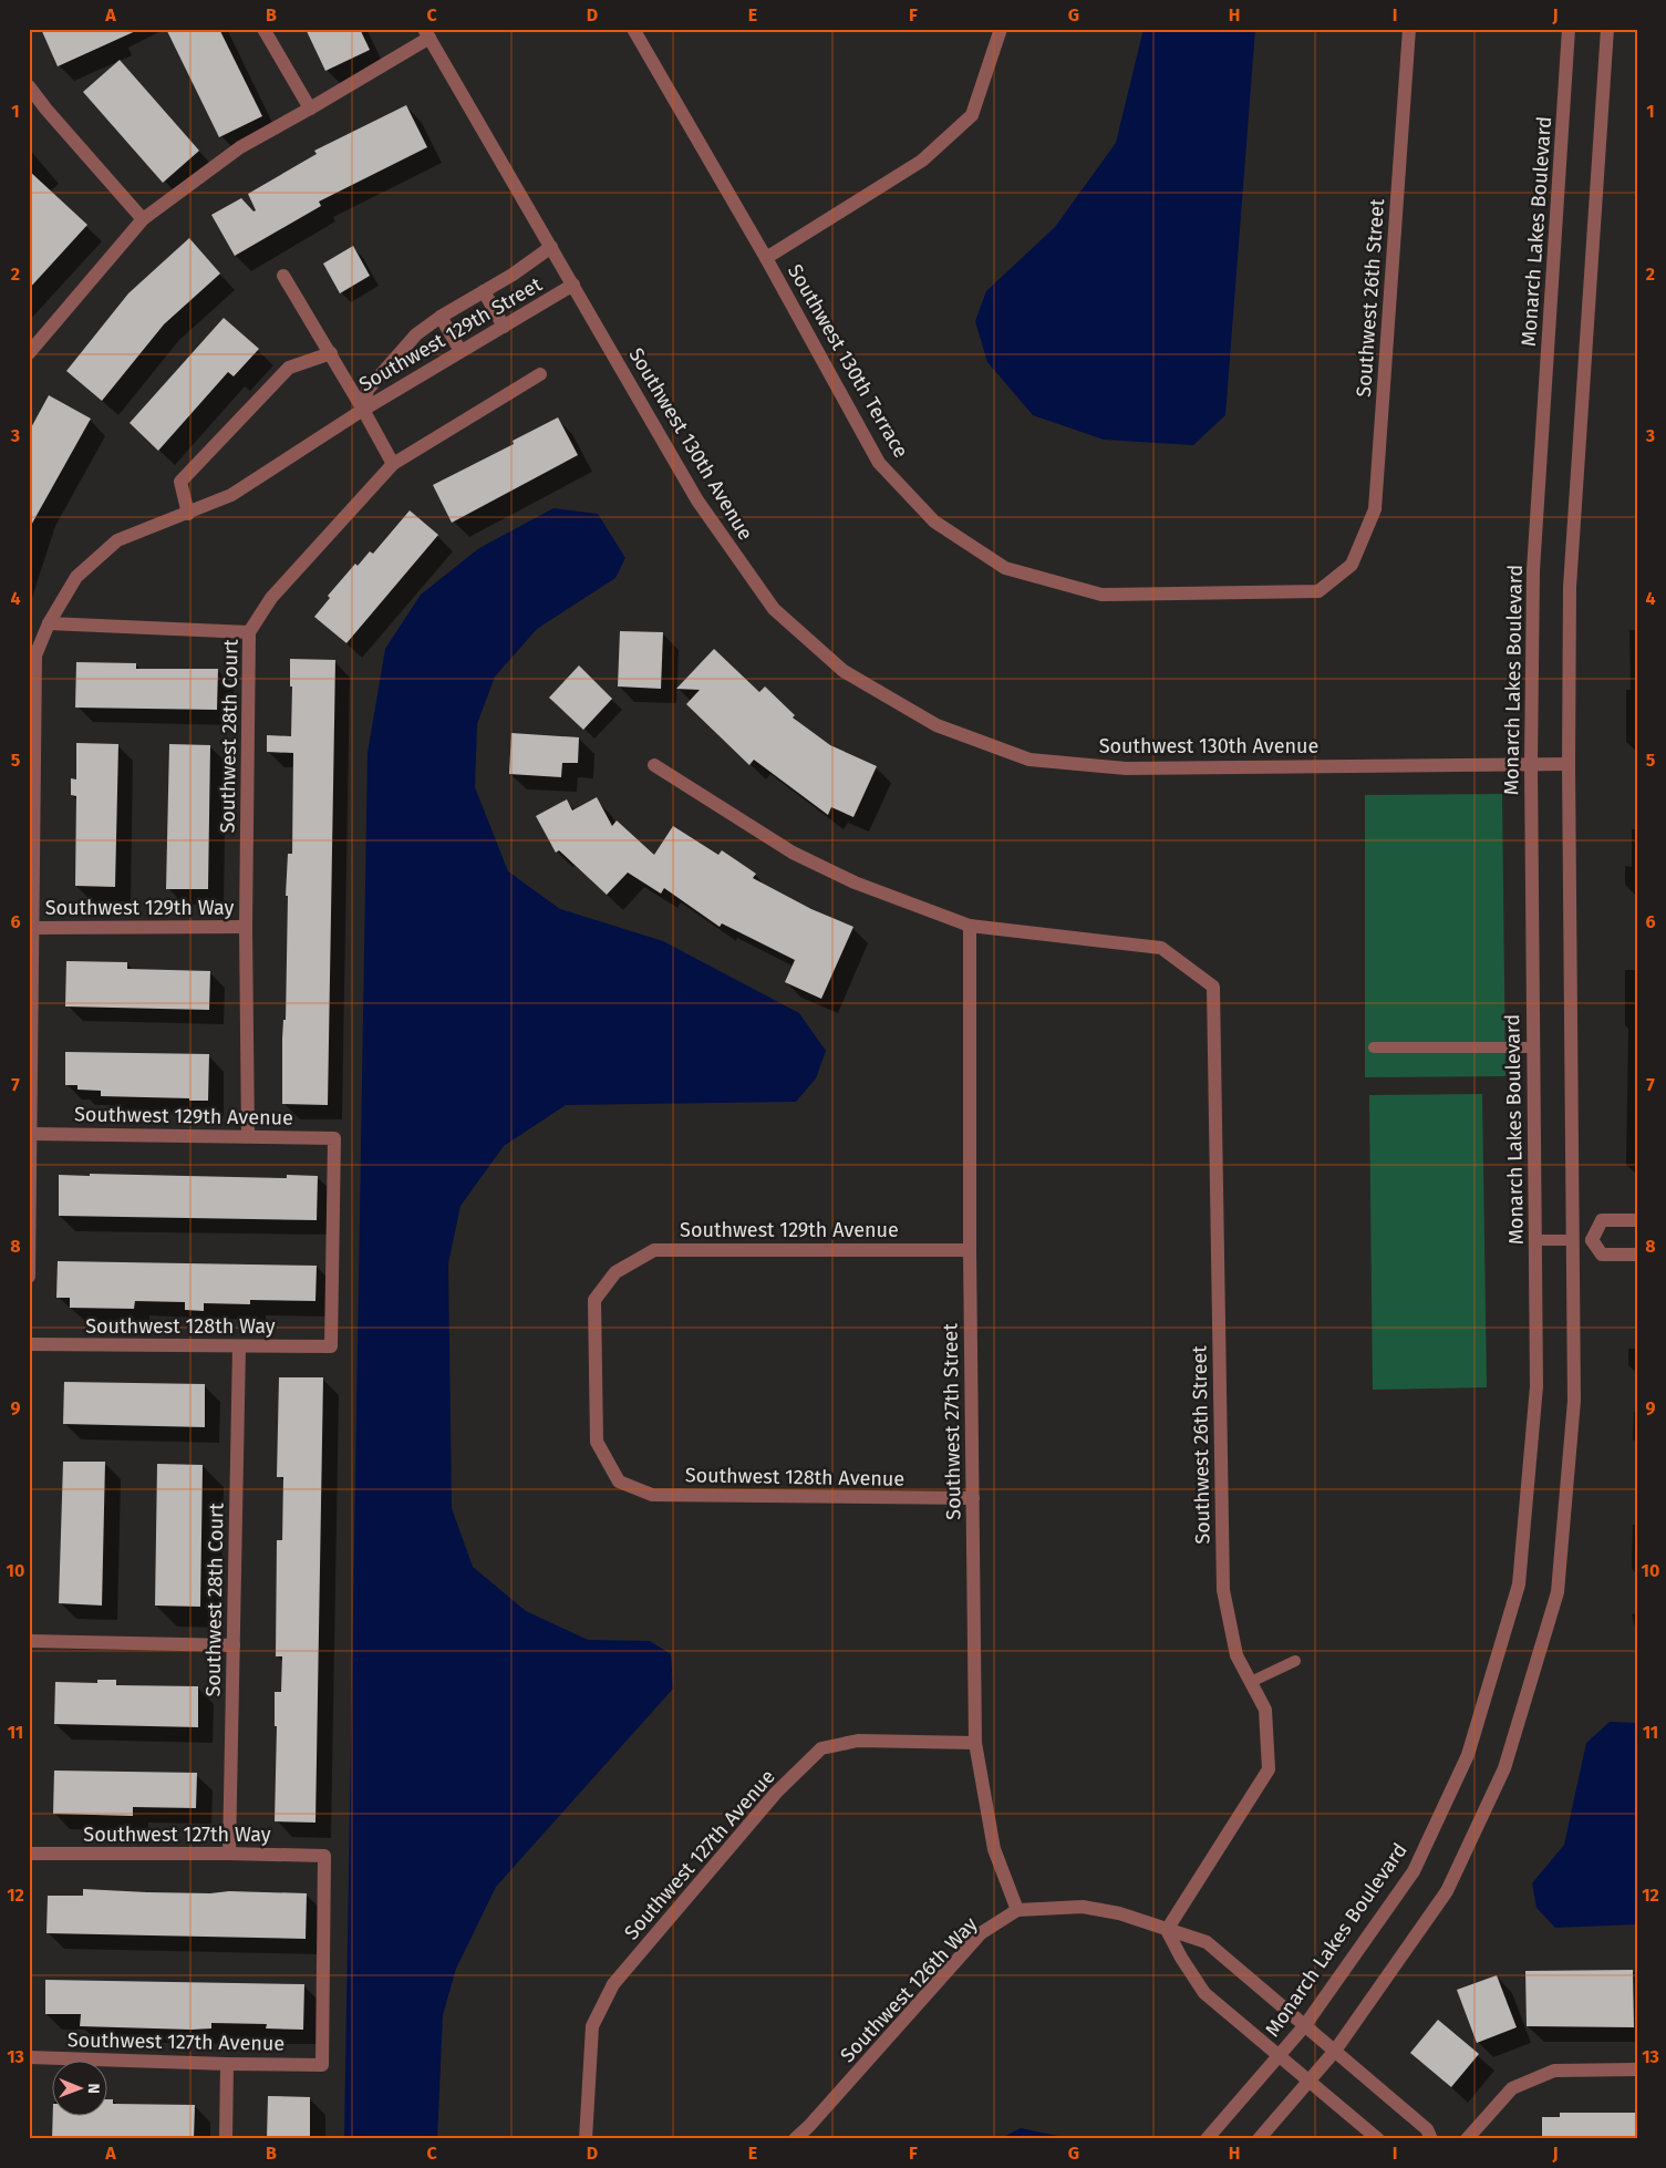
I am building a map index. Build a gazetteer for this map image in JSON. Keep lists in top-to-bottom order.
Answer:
{
  "streets": {
    "street": [
      "Monarch Lakes Boulevard",
      "Southwest 26th Street",
      "Southwest 129th Street",
      "Southwest 130th Terrace",
      "Southwest 130th Avenue",
      "Southwest 28th Court",
      "Southwest 129th Way",
      "Southwest 129th Avenue",
      "Southwest 128th Way",
      "Southwest 27th Street",
      "Southwest 128th Avenue",
      "Southwest 127th Way",
      "Southwest 127th Avenue",
      "Southwest 126th Way"
    ]
  },
  "crossings": [
    ["Monarch Lakes Boulevard", "Southwest 130th Avenue"],
    ["Monarch Lakes Boulevard", "Southwest 126th Way"],
    ["Southwest 26th Street", "Southwest 130th Terrace"],
    ["Southwest 26th Street", "Southwest 27th Street"],
    ["Southwest 26th Street", "Southwest 126th Way"],
    ["Southwest 129th Street", "Southwest 130th Avenue"],
    ["Southwest 28th Court", "Southwest 129th Way"],
    ["Southwest 28th Court", "Southwest 129th Avenue"],
    ["Southwest 28th Court", "Southwest 128th Way"],
    ["Southwest 28th Court", "Southwest 127th Way"],
    ["Southwest 129th Avenue", "Southwest 128th Way"],
    ["Southwest 129th Avenue", "Southwest 27th Street"],
    ["Southwest 129th Avenue", "Southwest 128th Avenue"],
    ["Southwest 27th Street", "Southwest 128th Avenue"],
    ["Southwest 27th Street", "Southwest 127th Avenue"],
    ["Southwest 27th Street", "Southwest 126th Way"],
    ["Southwest 127th Way", "Southwest 127th Avenue"]
  ],
  "north": "right",
  "grid": {
    "columns": [
      "A",
      "B",
      "C",
      "D",
      "E",
      "F",
      "G",
      "H",
      "I",
      "J"
    ],
    "rows": [
      "1",
      "2",
      "3",
      "4",
      "5",
      "6",
      "7",
      "8",
      "9",
      "10",
      "11",
      "12",
      "13"
    ]
  }
}
